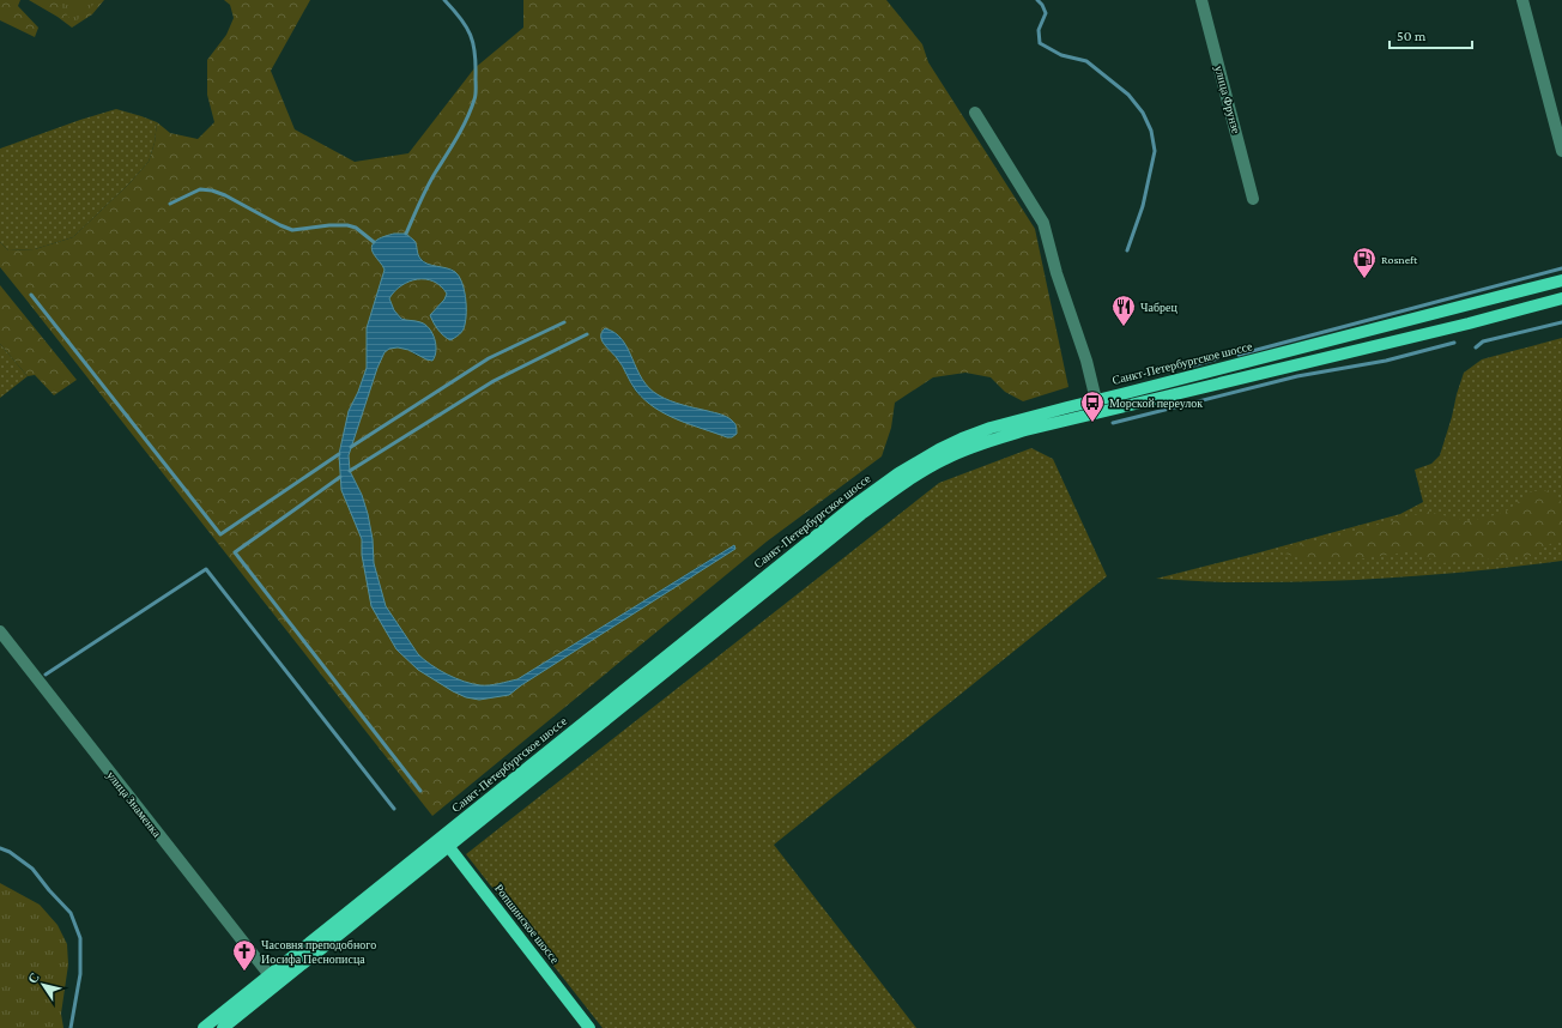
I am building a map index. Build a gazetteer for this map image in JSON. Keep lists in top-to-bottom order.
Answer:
{
  "streets": {
    "main road": ["Санкт-Петербургское шоссе", "Ропшинское шоссе"],
    "street": ["улица Фрунзе", "улица Знаменка"]
  },
  "crossings": [
    ["Санкт-Петербургское шоссе", "улица Знаменка"],
    ["Санкт-Петербургское шоссе", "Ропшинское шоссе"]
  ],
  "places": {
    "fuel station": ["Rosneft"],
    "restaurant": ["Чабрец"],
    "bus stop": ["Морской переулок"],
    "church": ["Часовня преподобного Иосифа Песнописца"]
  },
  "scale_bar": "50 m",
  "north": "top left"
}
